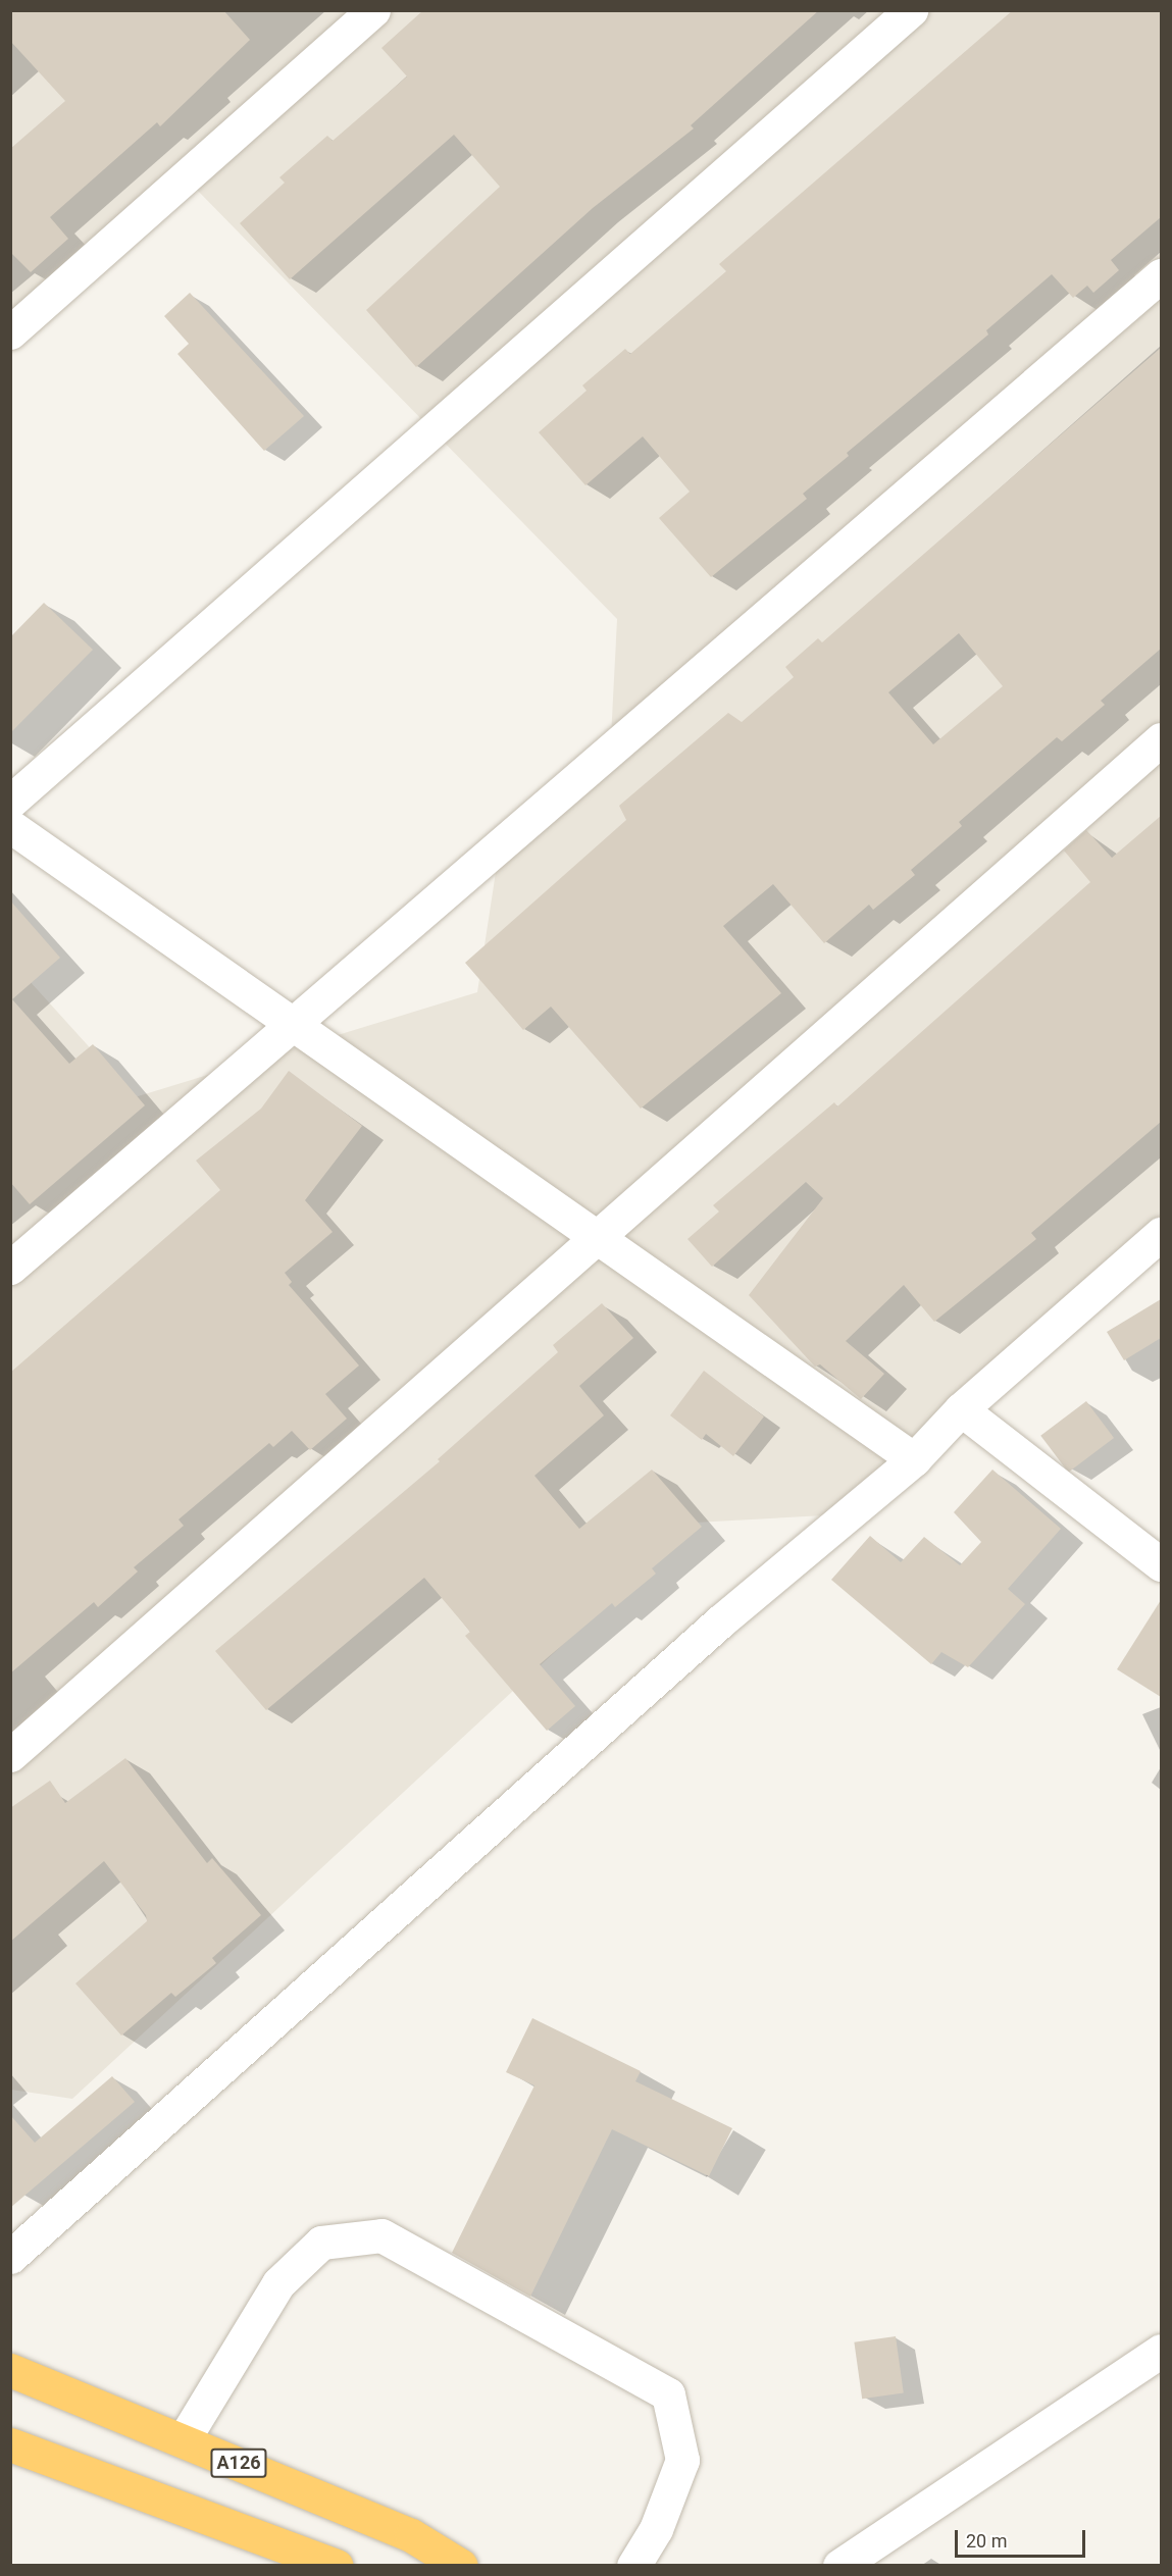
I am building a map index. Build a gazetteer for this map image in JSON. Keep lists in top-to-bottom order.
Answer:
{
  "streets": {
    "highway": ["A126"]
  },
  "scale_bar": "20 m"
}
